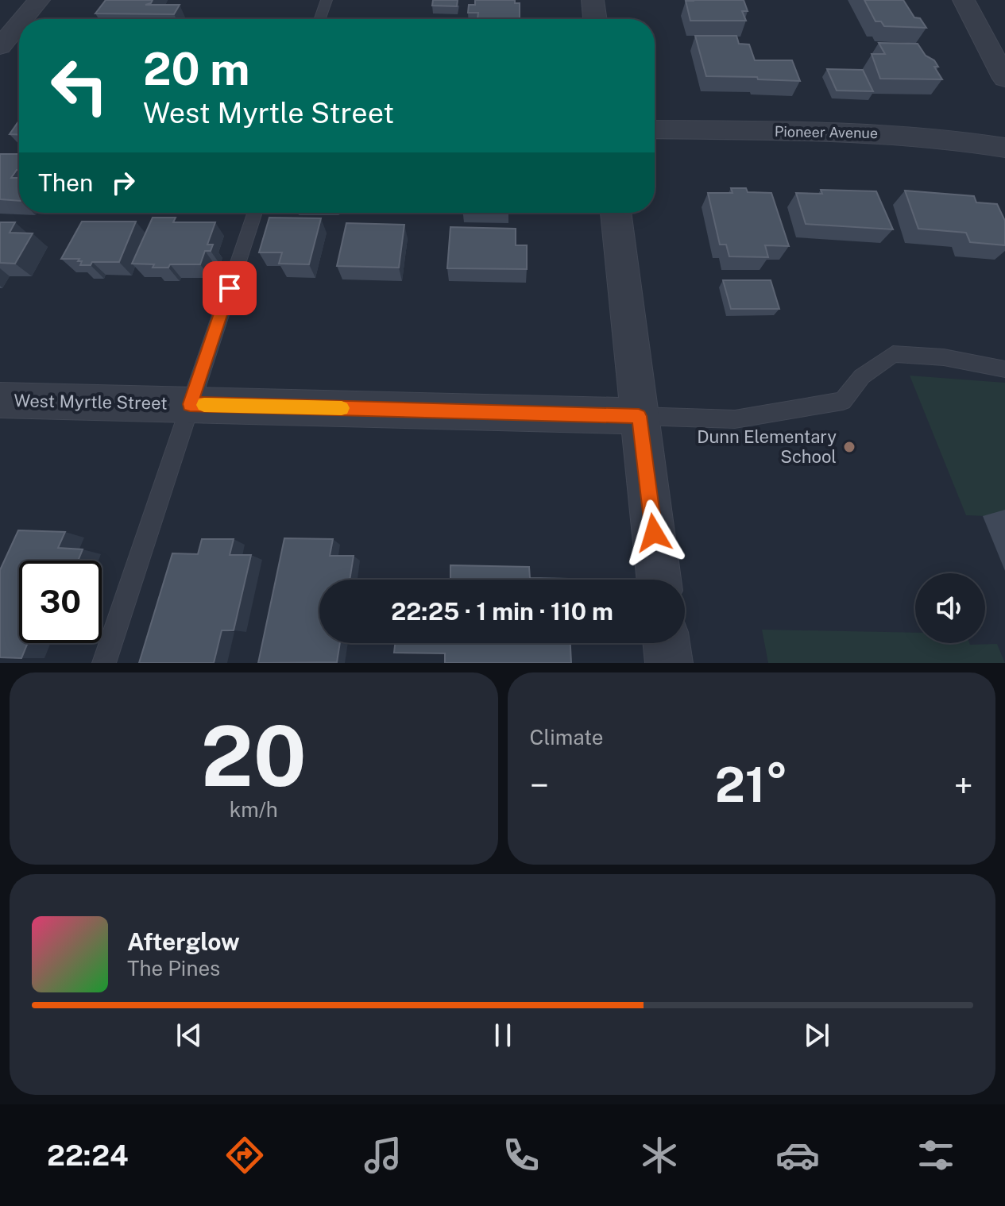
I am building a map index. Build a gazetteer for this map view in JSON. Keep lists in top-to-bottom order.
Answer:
{
  "streets": {
    "street": ["Pioneer Avenue", "West Myrtle Street"]
  },
  "places": ["Dunn Elementary School"],
  "page": {
    "turn": ["20 m", "West Myrtle Street"],
    "then": "Then",
    "limit": "30",
    "trip": "22:25 · 1 min · 110 m",
    "tile": [
      ["20", "km/h"],
      "Climate"
    ],
    "heat": ["−", "21°", "+"],
    "song": ["Afterglow", "The Pines"],
    "tabs": "22:24"
  }
}
